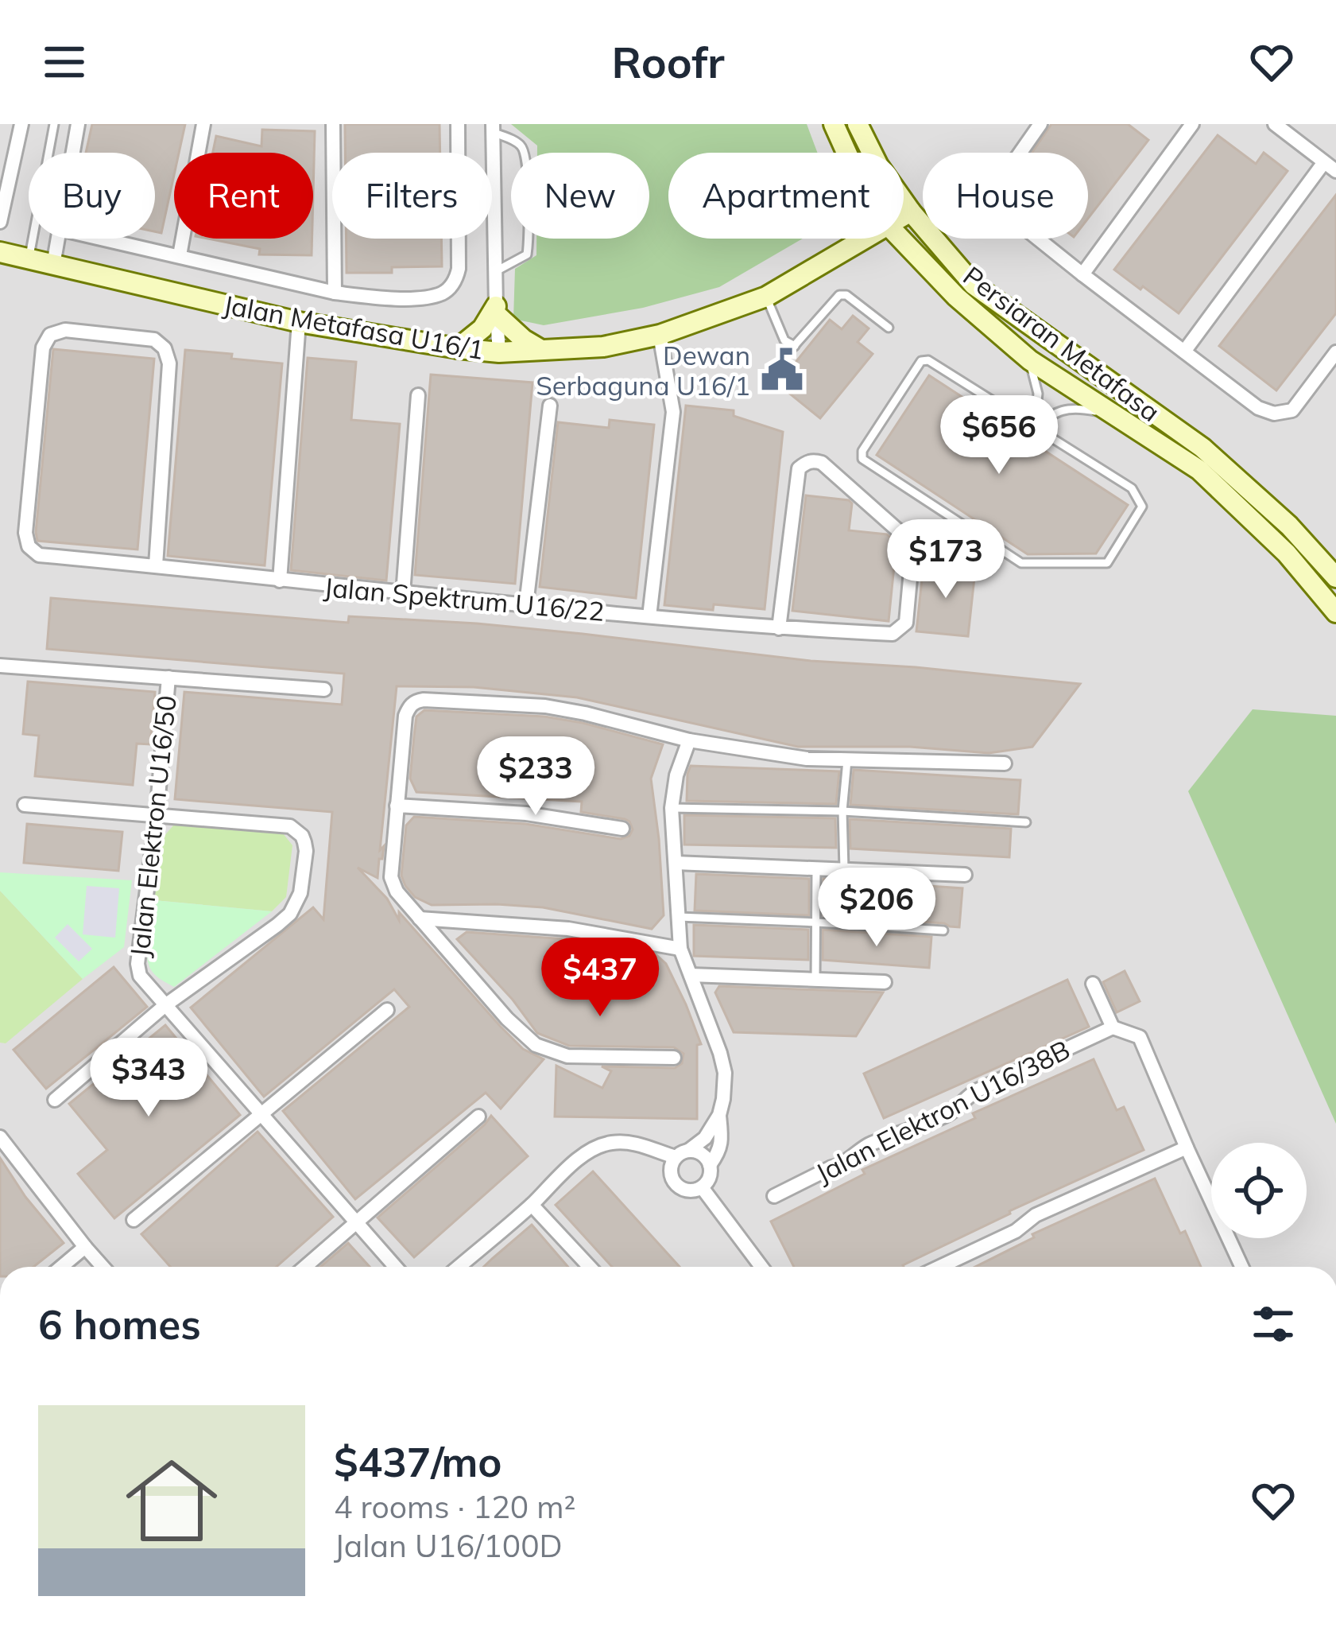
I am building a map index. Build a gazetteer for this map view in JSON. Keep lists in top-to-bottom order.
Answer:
{
  "streets": {
    "main road": ["Jalan Metafasa U16/1", "Persiaran Metafasa"],
    "street": ["Jalan Spektrum U16/22", "Jalan Elektron U16/50", "Jalan Elektron U16/38B"]
  },
  "crossings": [
    ["Jalan Metafasa U16/1", "Persiaran Metafasa"]
  ],
  "places": {
    "public building": ["Dewan Serbaguna U16/1"]
  },
  "page": {
    "header": "Roofr",
    "chip": [
      "Buy",
      "Rent",
      "Filters",
      "New",
      "Apartment",
      "House"
    ],
    "price": [
      "$656",
      "$173",
      "$233",
      "$206",
      "$437",
      "$343"
    ],
    "heading": "6 homes",
    "list": [
      {
        "name": "$437/mo",
        "note": "4 rooms · 120 m² · Jalan U16/100D"
      }
    ]
  }
}
